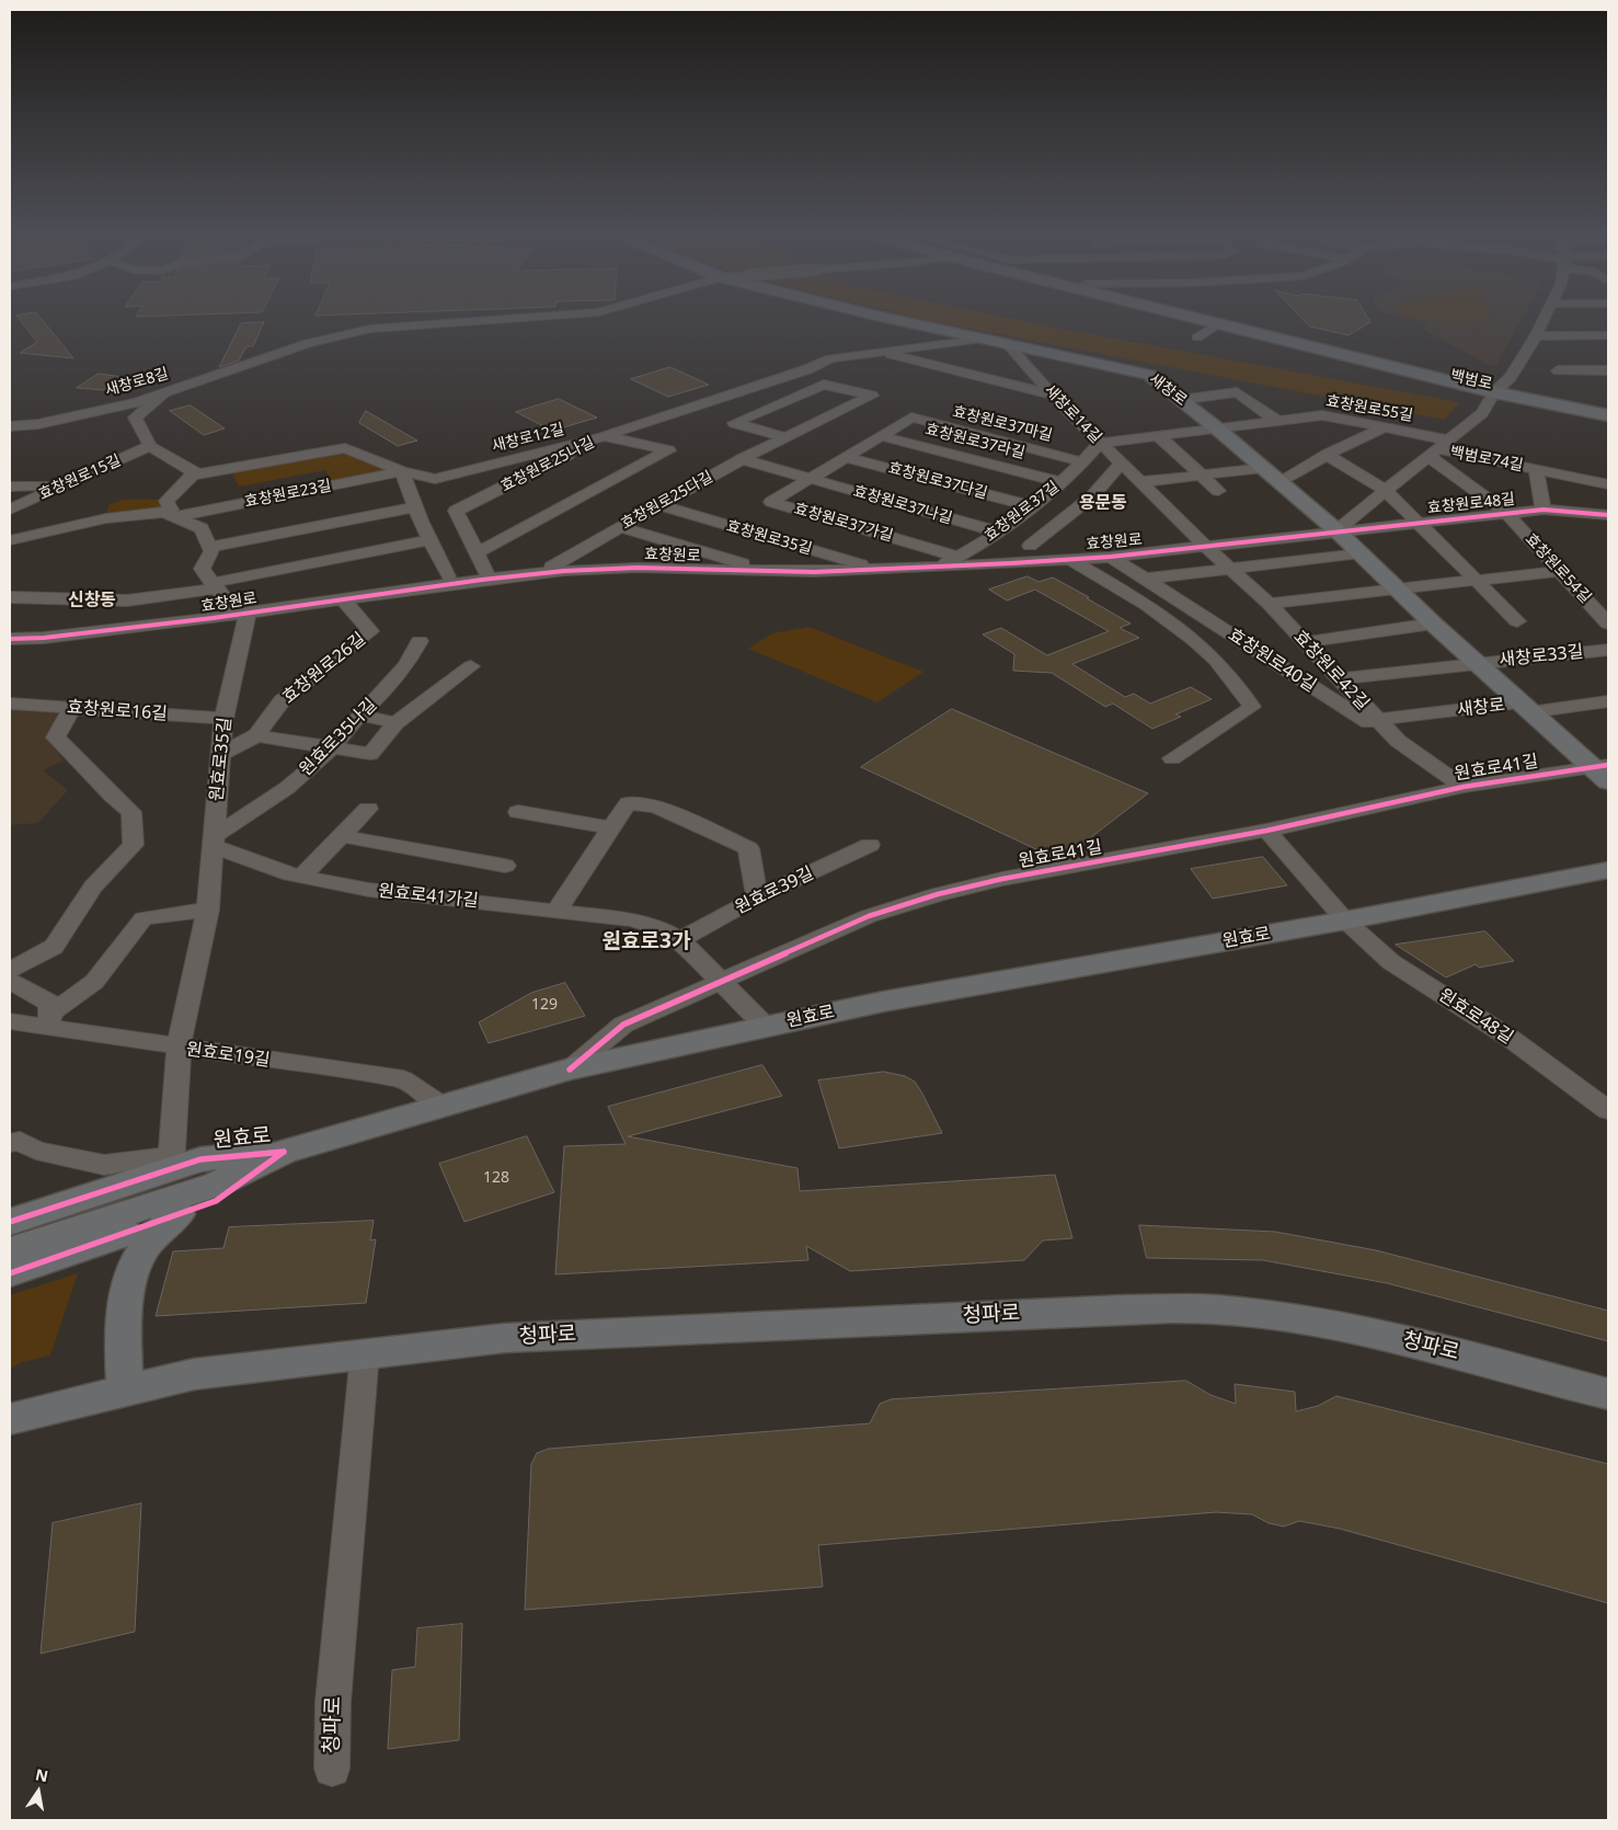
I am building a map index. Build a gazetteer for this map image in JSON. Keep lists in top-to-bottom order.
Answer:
{
  "streets": {
    "main road": [
      "백범로",
      "새창로",
      "원효로",
      "청파로"
    ],
    "street": [
      "새창로8길",
      "효창원로55길",
      "새창로14길",
      "효창원로37마길",
      "새창로12길",
      "효창원로37라길",
      "백범로74길",
      "효창원로25나길",
      "효창원로15길",
      "효창원로37다길",
      "효창원로23길",
      "효창원로25다길",
      "효창원로48길",
      "효창원로37나길",
      "효창원로37길",
      "효창원로37가길",
      "효창원로35길",
      "효창원로",
      "효창원로54길",
      "새창로33길",
      "효창원로40길",
      "효창원로26길",
      "효창원로42길",
      "효창원로16길",
      "원효로35나길",
      "원효로35길",
      "원효로41길",
      "원효로39길",
      "원효로41가길",
      "원효로48길",
      "원효로19길"
    ]
  },
  "crossings": [
    ["새창로", "효창원로55길"],
    ["새창로", "새창로14길"],
    ["새창로", "새창로12길"],
    ["새창로", "효창원로48길"],
    ["새창로", "효창원로"],
    ["새창로", "새창로33길"],
    ["새창로", "효창원로42길"],
    ["새창로", "원효로41길"],
    ["효창원로55길", "새창로14길"],
    ["효창원로55길", "효창원로37길"],
    ["새창로14길", "효창원로37길"],
    ["새창로14길", "효창원로"],
    ["새창로14길", "효창원로42길"],
    ["효창원로37마길", "효창원로37라길"],
    ["효창원로37마길", "효창원로37길"],
    ["새창로12길", "효창원로25나길"],
    ["새창로12길", "효창원로23길"],
    ["효창원로37라길", "효창원로37길"],
    ["백범로74길", "효창원로48길"],
    ["백범로74길", "효창원로54길"],
    ["효창원로37다길", "효창원로37길"],
    ["효창원로25다길", "효창원로37나길"],
    ["효창원로25다길", "효창원로35길"],
    ["효창원로25다길", "효창원로"],
    ["효창원로48길", "효창원로"],
    ["효창원로48길", "효창원로54길"],
    ["효창원로37나길", "효창원로37길"],
    ["효창원로37나길", "효창원로37가길"],
    ["효창원로37나길", "효창원로"],
    ["효창원로37길", "효창원로37가길"],
    ["효창원로37길", "효창원로"],
    ["효창원로35길", "효창원로"],
    ["효창원로", "효창원로40길"],
    ["효창원로", "효창원로26길"],
    ["효창원로", "효창원로42길"],
    ["효창원로", "원효로35길"],
    ["효창원로40길", "효창원로42길"],
    ["효창원로26길", "원효로35길"],
    ["효창원로42길", "원효로41길"],
    ["효창원로16길", "원효로35길"],
    ["원효로35나길", "원효로35길"],
    ["원효로35나길", "원효로41가길"],
    ["원효로35길", "원효로41가길"],
    ["원효로35길", "원효로"],
    ["원효로35길", "원효로19길"],
    ["원효로41길", "원효로41가길"],
    ["원효로41길", "원효로"],
    ["원효로39길", "원효로41가길"],
    ["원효로41가길", "원효로"],
    ["원효로", "원효로48길"],
    ["원효로", "원효로19길"]
  ],
  "districts": ["용문동", "신창동", "원효로3가"],
  "house_numbers": ["129", "128"],
  "north": "top"
}
